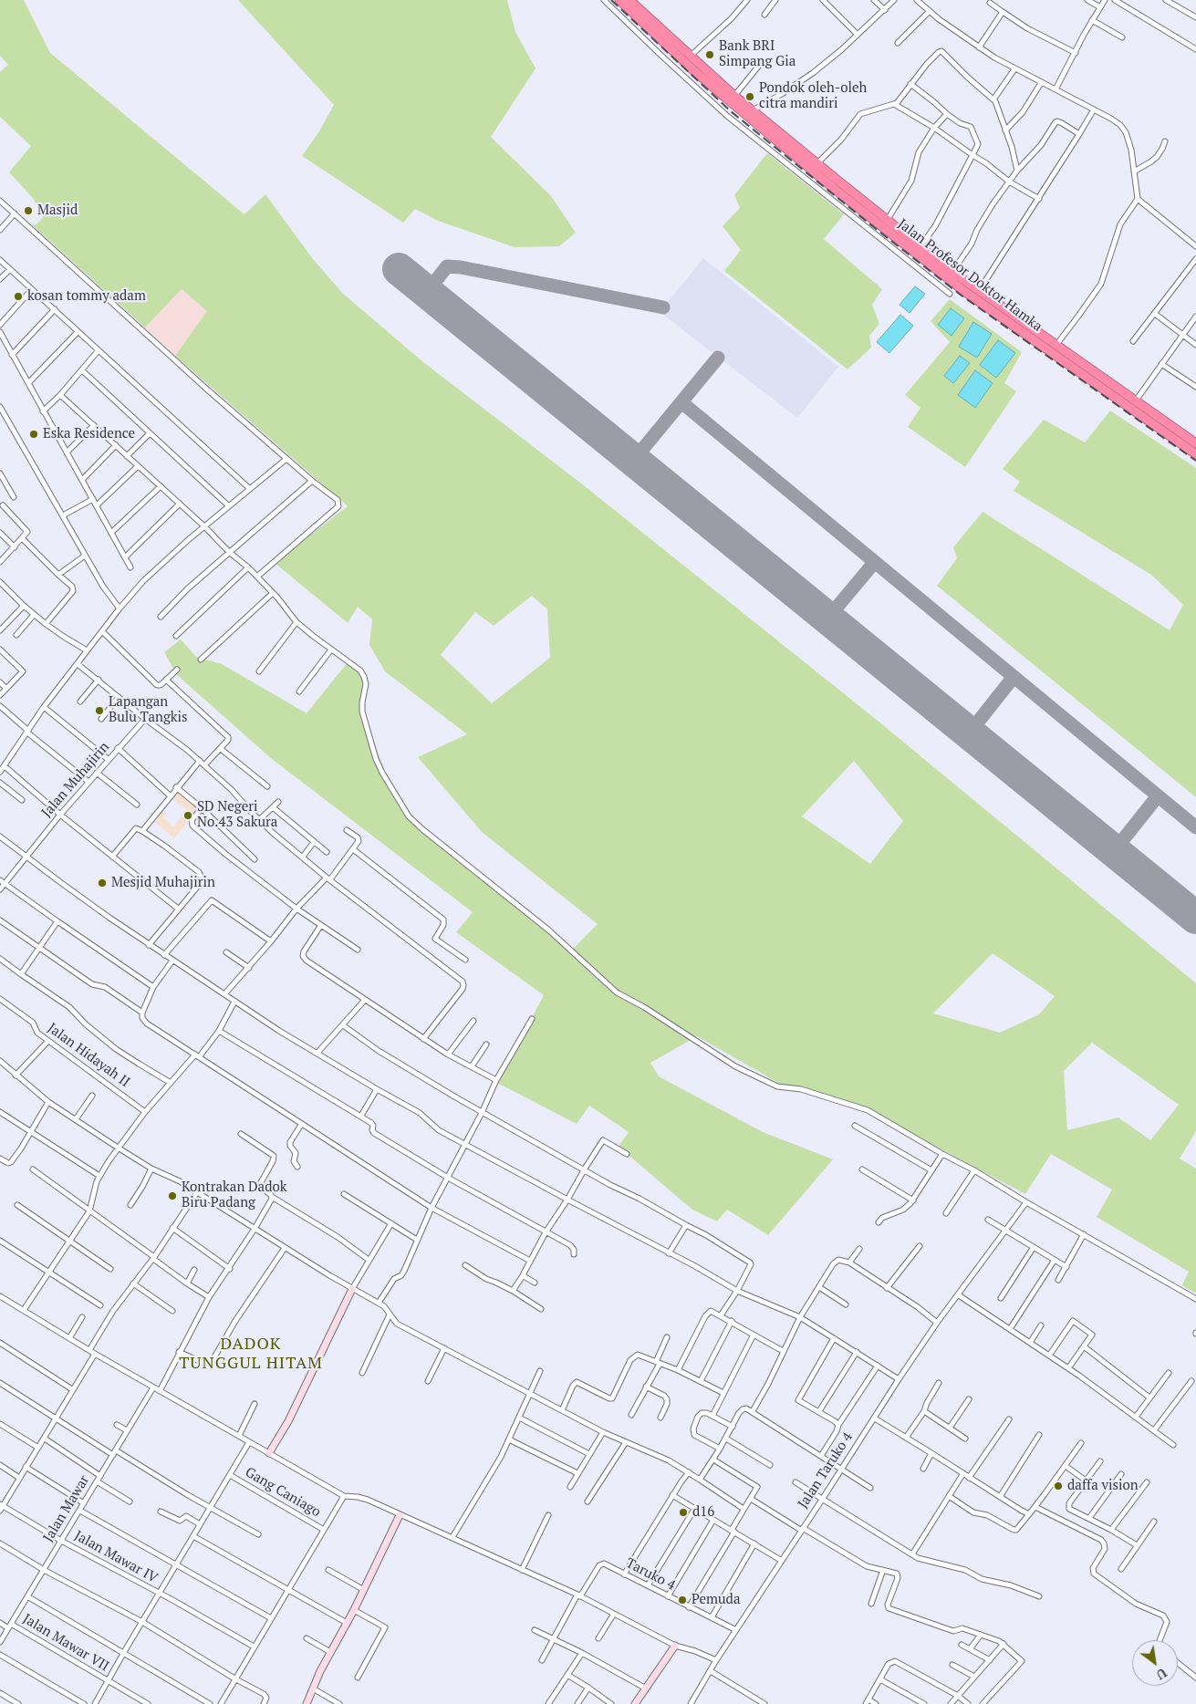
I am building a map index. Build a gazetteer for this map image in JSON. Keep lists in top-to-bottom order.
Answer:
{
  "streets": {
    "highway": ["Jalan Profesor Doktor Hamka"],
    "street": [
      "Jalan Muhajirin",
      "Jalan Hidayah II",
      "Jalan Taruko 4",
      "Gang Caniago",
      "Jalan Mawar",
      "Jalan Mawar IV",
      "Taruko 4",
      "Jalan Mawar VII"
    ]
  },
  "crossings": [
    ["Jalan Taruko 4", "Taruko 4"],
    ["Jalan Mawar", "Jalan Mawar IV"],
    ["Jalan Mawar", "Jalan Mawar VII"]
  ],
  "districts": ["DADOK TUNGGUL HITAM"],
  "places": [
    "Bank BRI Simpang Gia",
    "Pondok oleh-oleh citra mandiri",
    "Masjid",
    "kosan tommy adam",
    "Eska Residence",
    "Lapangan Bulu Tangkis",
    "SD Negeri No.43 Sakura",
    "Mesjid Muhajirin",
    "Kontrakan Dadok Biru Padang",
    "daffa vision",
    "d16",
    "Pemuda"
  ],
  "north": "bottom right"
}
